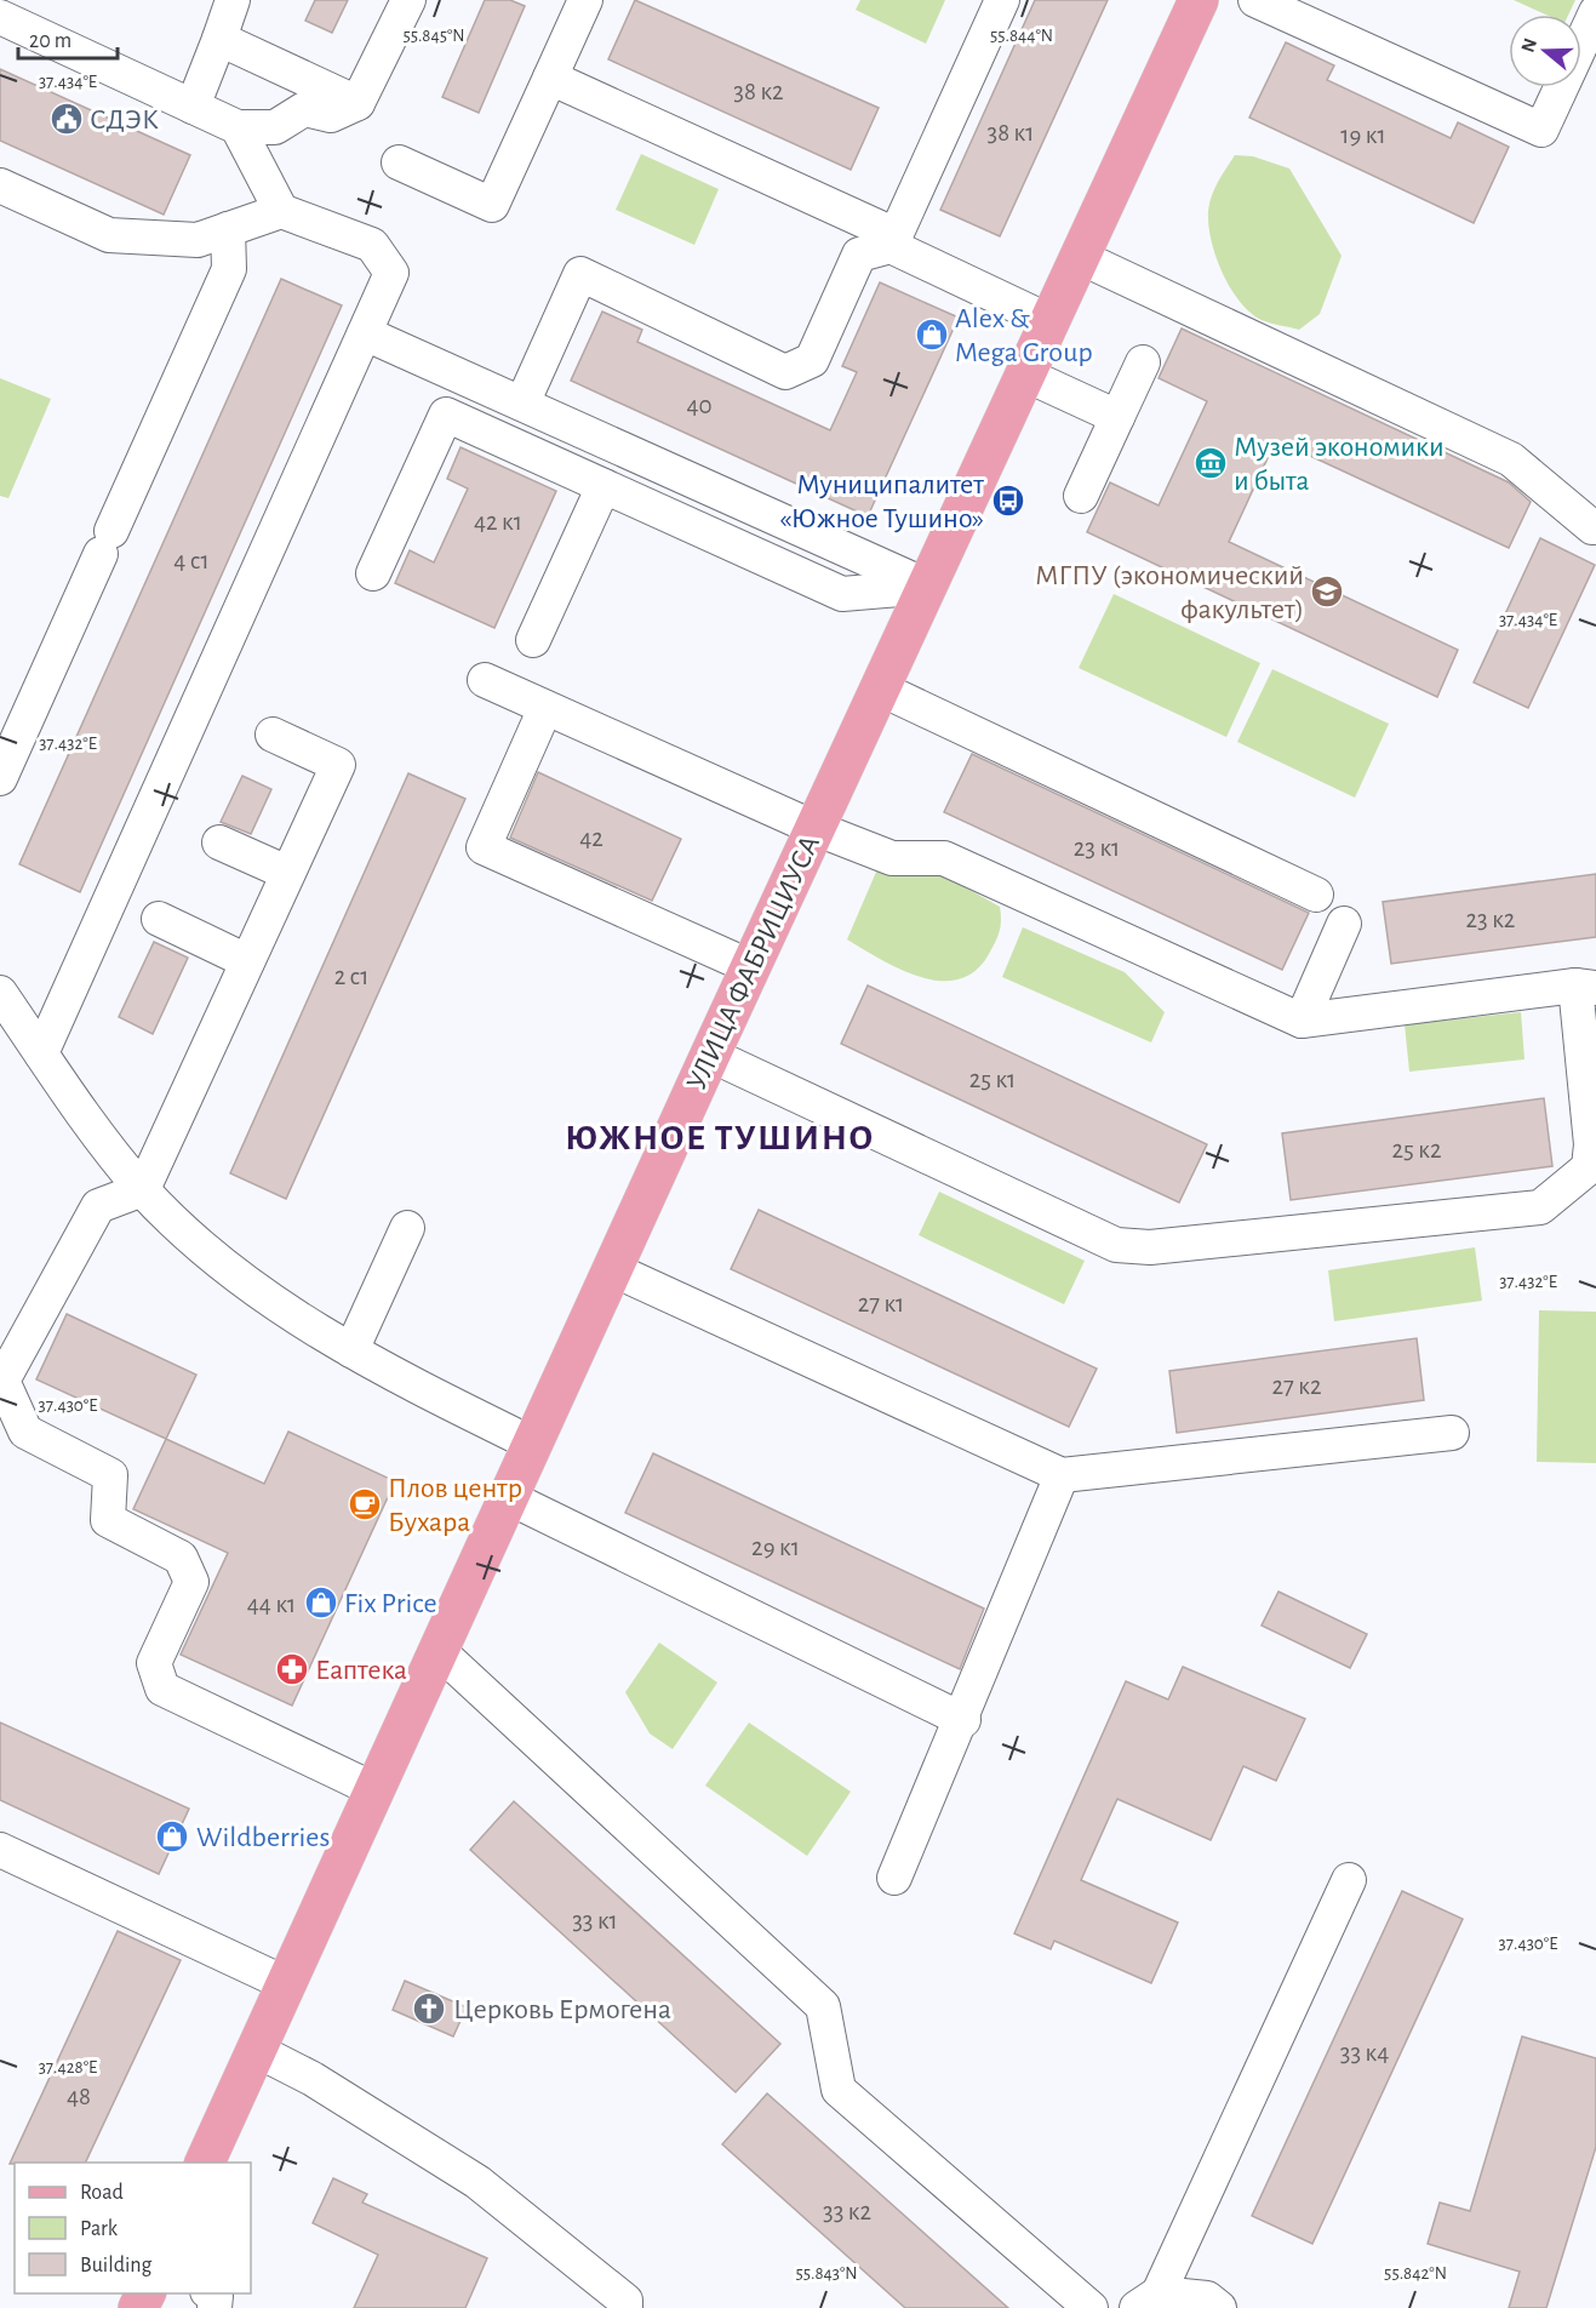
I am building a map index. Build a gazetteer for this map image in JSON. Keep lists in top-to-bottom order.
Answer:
{
  "streets": {
    "main road": ["УЛИЦА ФАБРИЦИУСА"]
  },
  "districts": ["ЮЖНОЕ ТУШИНО"],
  "places": {
    "public building": ["СДЭК"],
    "shop": ["Alex & Mega Group", "Fix Price", "Wildberries"],
    "museum": ["Музей экономики и быта"],
    "bus stop": ["Муниципалитет «Южное Тушино»"],
    "school or university": ["МГПУ (экономический факультет)"],
    "cafe": ["Плов центр Бухара"],
    "pharmacy": ["Еаптека"],
    "church": ["Церковь Ермогена"]
  },
  "house_numbers": [
    "38 к2",
    "38 к1",
    "19 к1",
    "40",
    "42 к1",
    "4 с1",
    "42",
    "23 к1",
    "23 к2",
    "2 с1",
    "25 к1",
    "25 к2",
    "27 к1",
    "27 к2",
    "29 к1",
    "44 к1",
    "33 к1",
    "33 к4",
    "48",
    "33 к2"
  ],
  "legend": ["Road", "Park", "Building"],
  "scale_bar": "20 m",
  "north": "left",
  "coordinates": [
    "55.845°N",
    "55.844°N",
    "37.434°E",
    "37.432°E",
    "37.430°E",
    "37.428°E",
    "55.843°N",
    "55.842°N"
  ]
}
